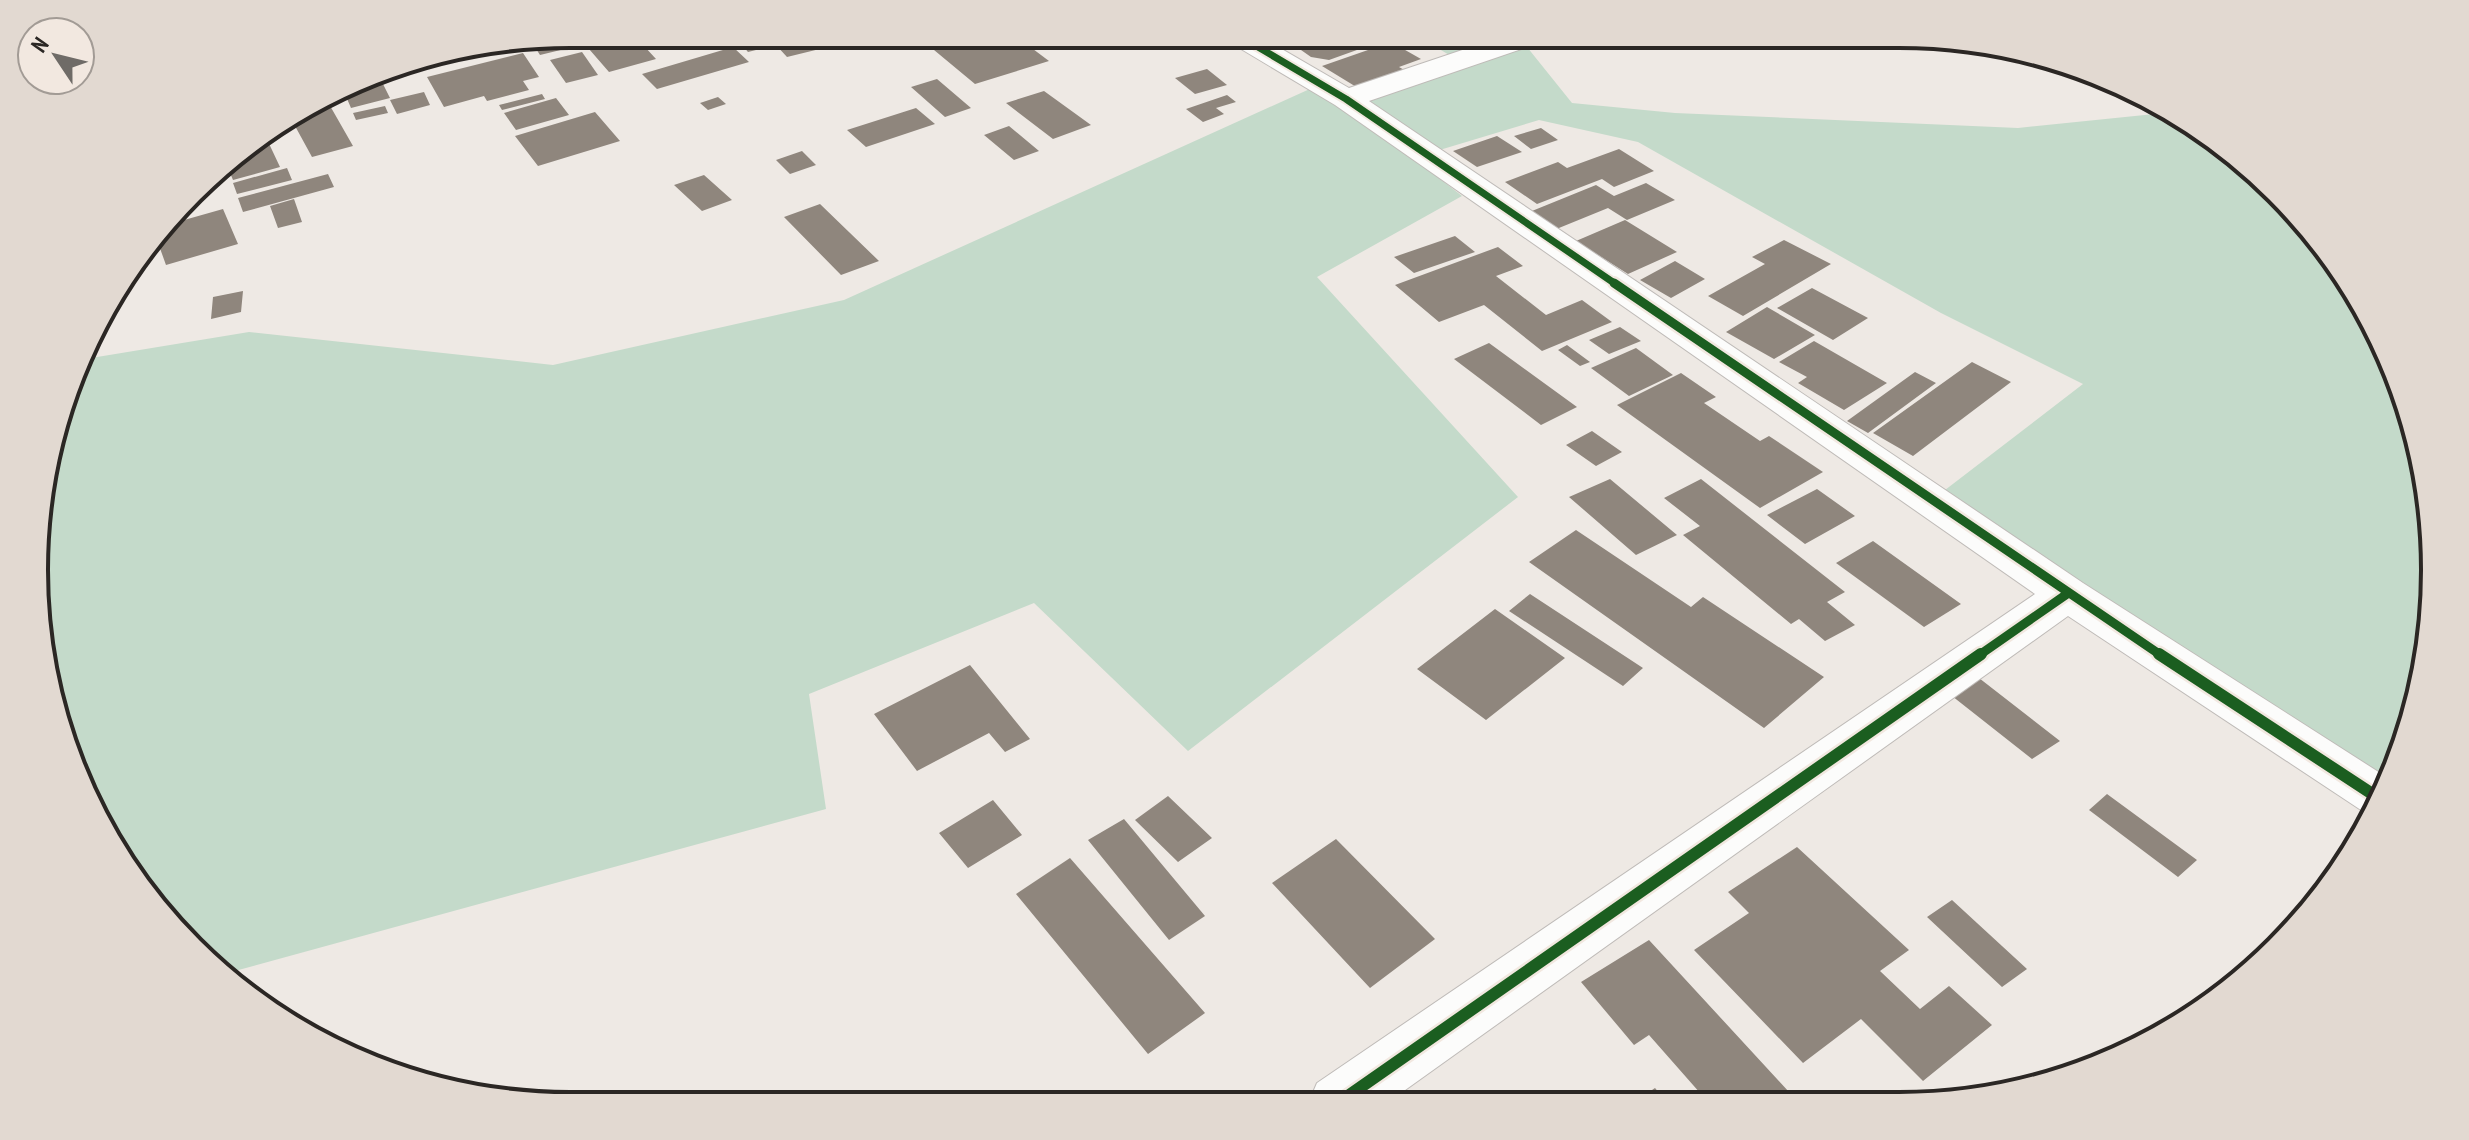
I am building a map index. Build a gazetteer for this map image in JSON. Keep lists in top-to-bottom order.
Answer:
{
  "north": "top left"
}
